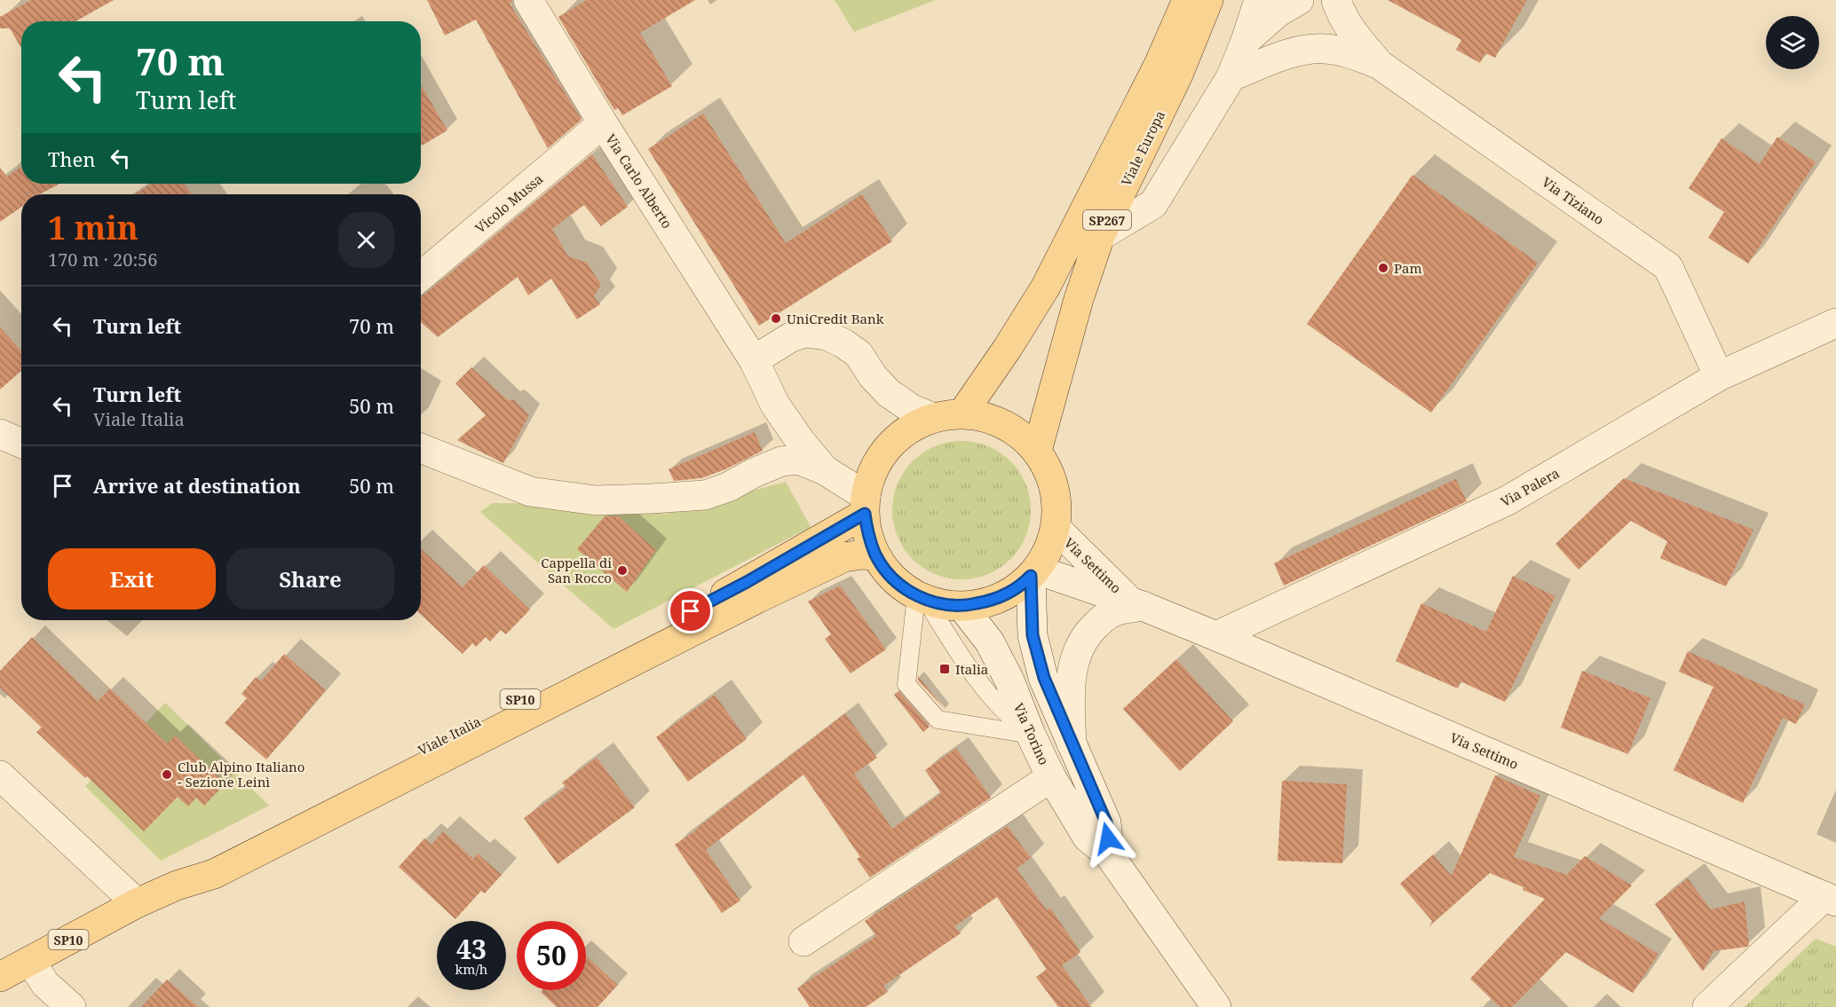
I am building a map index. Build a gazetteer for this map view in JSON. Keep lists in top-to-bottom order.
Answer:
{
  "streets": {
    "main road": [
      "Viale Europa",
      "SP267",
      "SP10",
      "Viale Italia"
    ],
    "street": [
      "Via Carlo Alberto",
      "Via Tiziano",
      "Vicolo Mussa",
      "Via Palera",
      "Via Settimo",
      "Via Torino"
    ]
  },
  "crossings": [
    ["Via Carlo Alberto", "Vicolo Mussa"],
    ["Via Carlo Alberto", "Viale Italia"],
    ["Via Tiziano", "Via Palera"],
    ["Via Palera", "Via Settimo"]
  ],
  "places": {
    "other": [
      "Pam",
      "UniCredit Bank",
      "Cappella di San Rocco",
      "Club Alpino Italiano - Sezione Leinì"
    ],
    "transit": ["Italia"]
  },
  "page": {
    "turn": ["70 m", "Turn left"],
    "then": "Then",
    "heading": ["1 min", "170 m · 20:56"],
    "list": [
      {
        "name": "Turn left",
        "value": "70 m"
      },
      {
        "name": "Turn left",
        "note": "Viale Italia",
        "value": "50 m"
      },
      {
        "name": "Arrive at destination",
        "value": "50 m"
      }
    ],
    "buttons": ["Exit", "Share"],
    "speed": "43 km/h",
    "limit": "50"
  }
}
